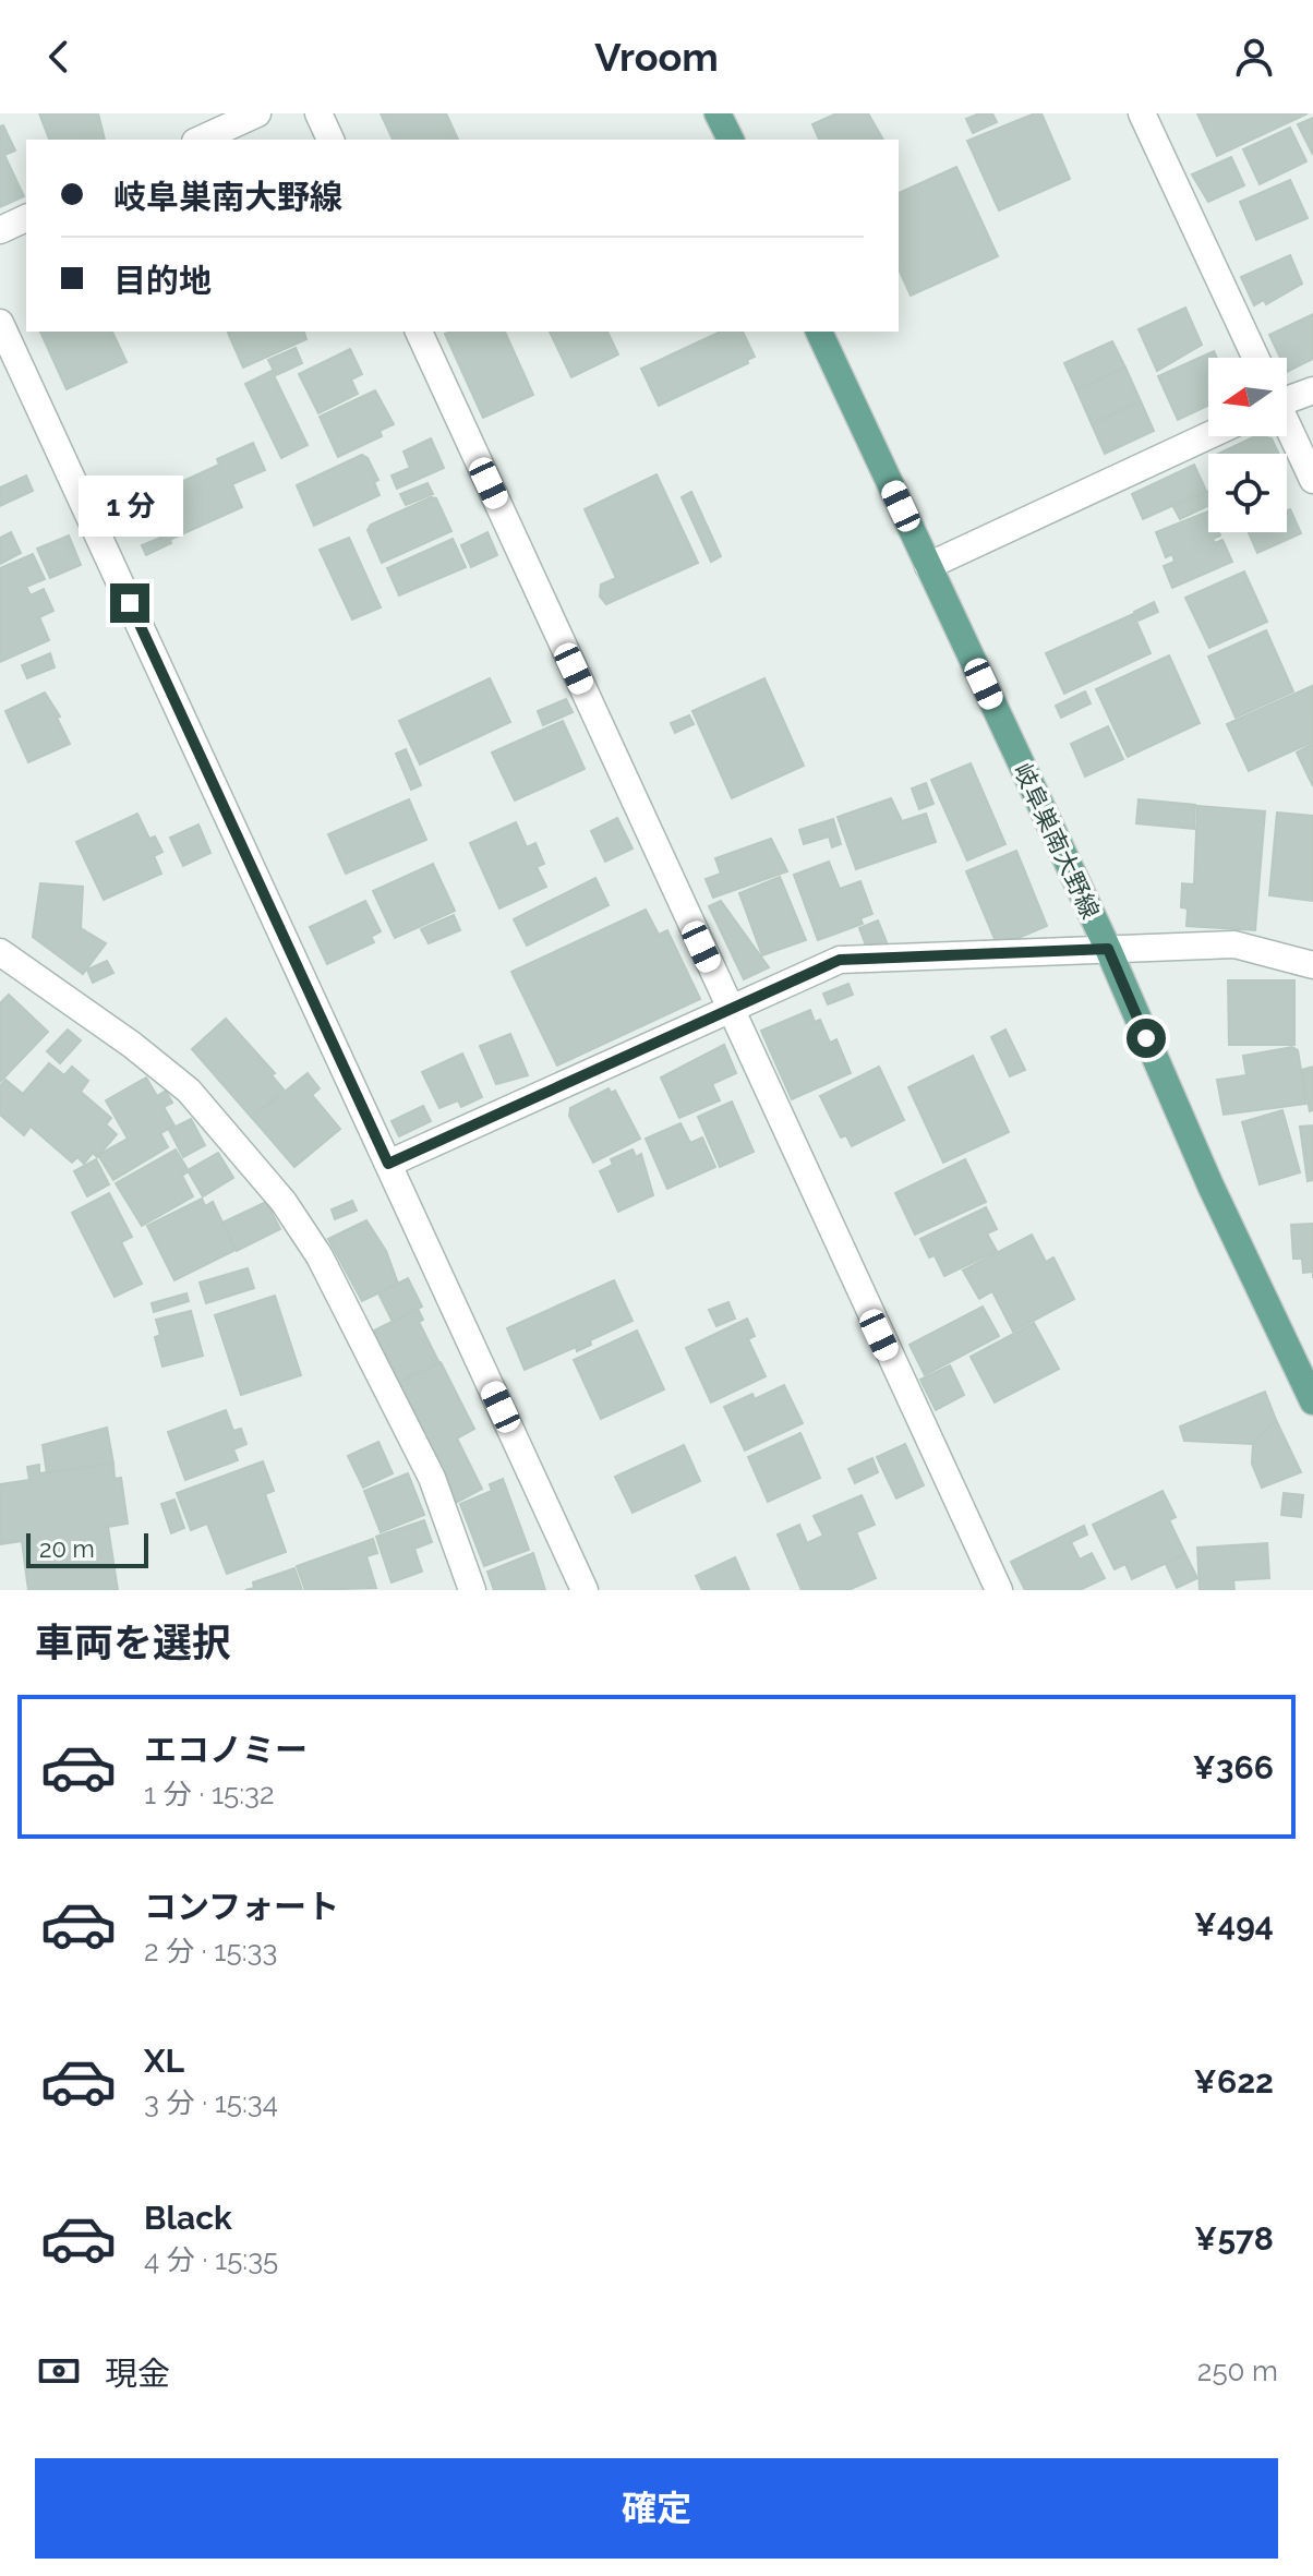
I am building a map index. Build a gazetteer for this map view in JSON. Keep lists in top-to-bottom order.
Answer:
{
  "streets": {
    "main road": ["岐阜巣南大野線"]
  },
  "scale_bar": "20 m",
  "north": "left",
  "page": {
    "header": "Vroom",
    "banner": ["岐阜巣南大野線", "目的地"],
    "bubble": "1 分",
    "scale": "20 m",
    "heading": "車両を選択",
    "list": [
      {
        "name": "エコノミー",
        "note": "1 分 · 15:32",
        "value": "¥366"
      },
      {
        "name": "コンフォート",
        "note": "2 分 · 15:33",
        "value": "¥494"
      },
      {
        "name": "XL",
        "note": "3 分 · 15:34",
        "value": "¥622"
      },
      {
        "name": "Black",
        "note": "4 分 · 15:35",
        "value": "¥578"
      }
    ],
    "pay": ["現金", "250 m"],
    "buttons": "確定"
  }
}
